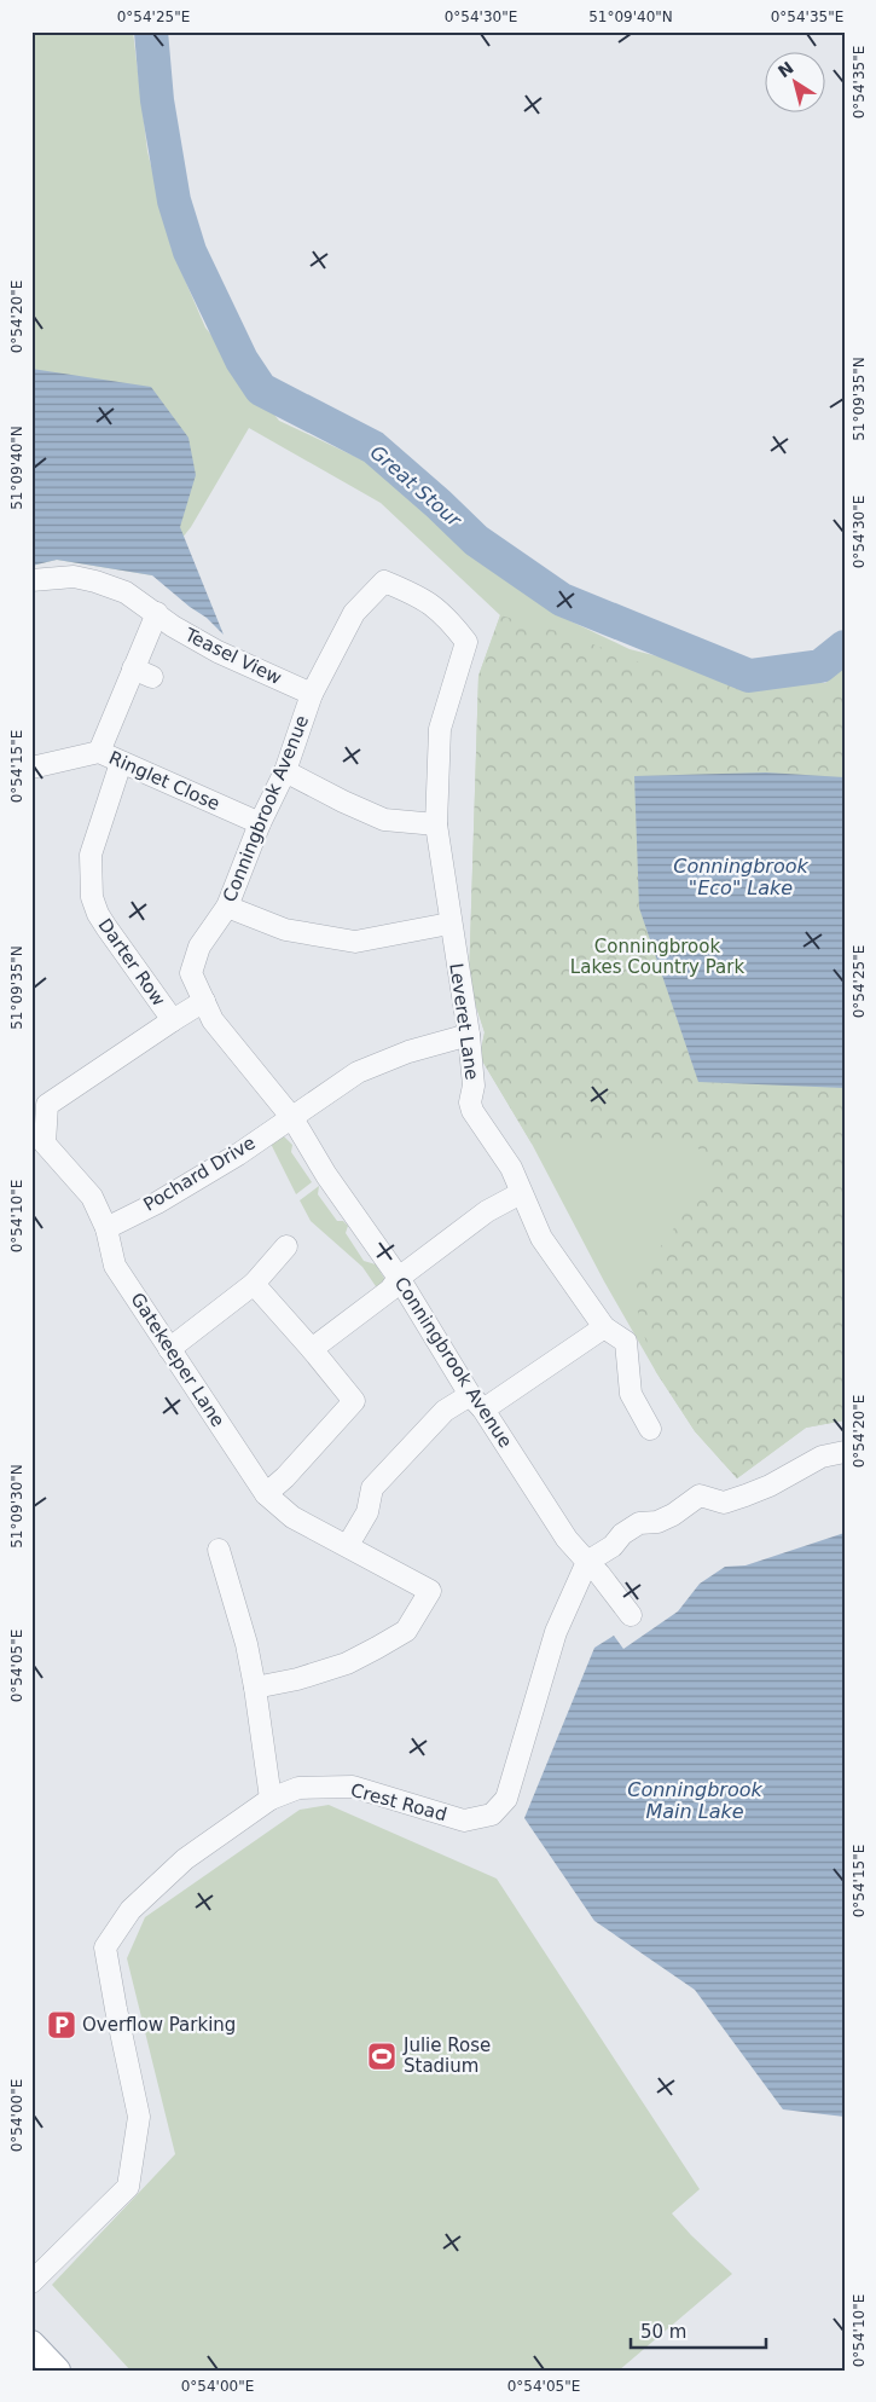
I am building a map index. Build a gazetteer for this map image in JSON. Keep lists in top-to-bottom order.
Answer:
{
  "streets": {
    "street": [
      "Teasel View",
      "Ringlet Close",
      "Conningbrook Avenue",
      "Darter Row",
      "Leveret Lane",
      "Pochard Drive",
      "Gatekeeper Lane",
      "Crest Road"
    ]
  },
  "crossings": [
    ["Teasel View", "Conningbrook Avenue"],
    ["Ringlet Close", "Conningbrook Avenue"],
    ["Ringlet Close", "Darter Row"],
    ["Conningbrook Avenue", "Darter Row"],
    ["Conningbrook Avenue", "Leveret Lane"],
    ["Conningbrook Avenue", "Pochard Drive"],
    ["Conningbrook Avenue", "Crest Road"],
    ["Leveret Lane", "Pochard Drive"],
    ["Pochard Drive", "Gatekeeper Lane"]
  ],
  "water": ["Great Stour", "Conningbrook \"Eco\" Lake", "Conningbrook Main Lake"],
  "parks": ["Conningbrook Lakes Country Park"],
  "places": {
    "parking": ["Overflow Parking"],
    "sports": ["Julie Rose Stadium"]
  },
  "scale_bar": "50 m",
  "north": "top left",
  "coordinates": [
    "0°54'25\"E",
    "0°54'30\"E",
    "51°09'40\"N",
    "0°54'35\"E",
    "0°54'20\"E",
    "51°09'35\"N",
    "0°54'15\"E",
    "0°54'10\"E",
    "51°09'30\"N",
    "0°54'05\"E",
    "0°54'00\"E"
  ]
}
